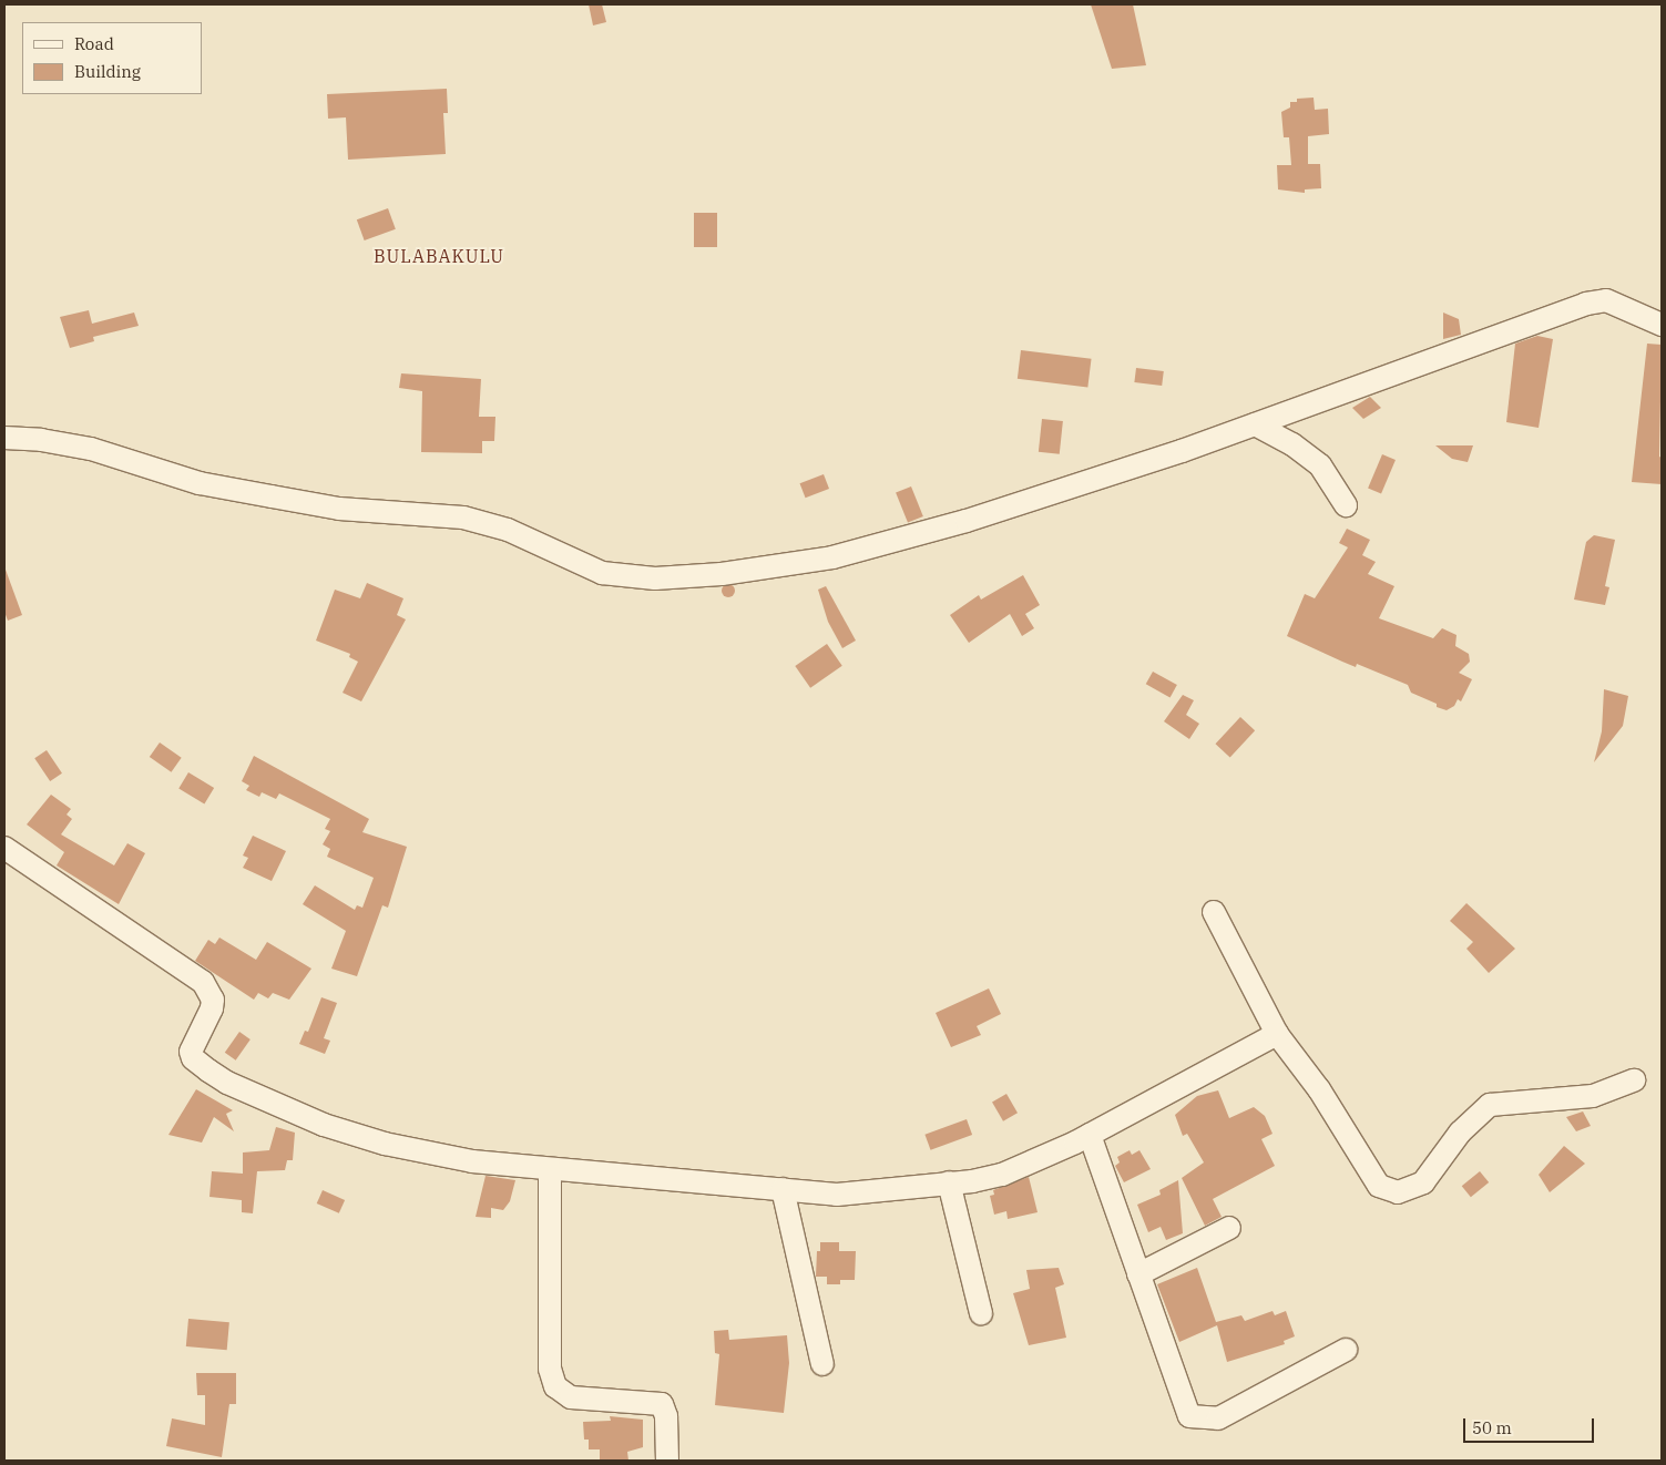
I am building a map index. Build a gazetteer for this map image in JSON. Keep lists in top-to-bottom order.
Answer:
{
  "districts": ["BULABAKULU"],
  "legend": ["Road", "Building"],
  "scale_bar": "50 m"
}
